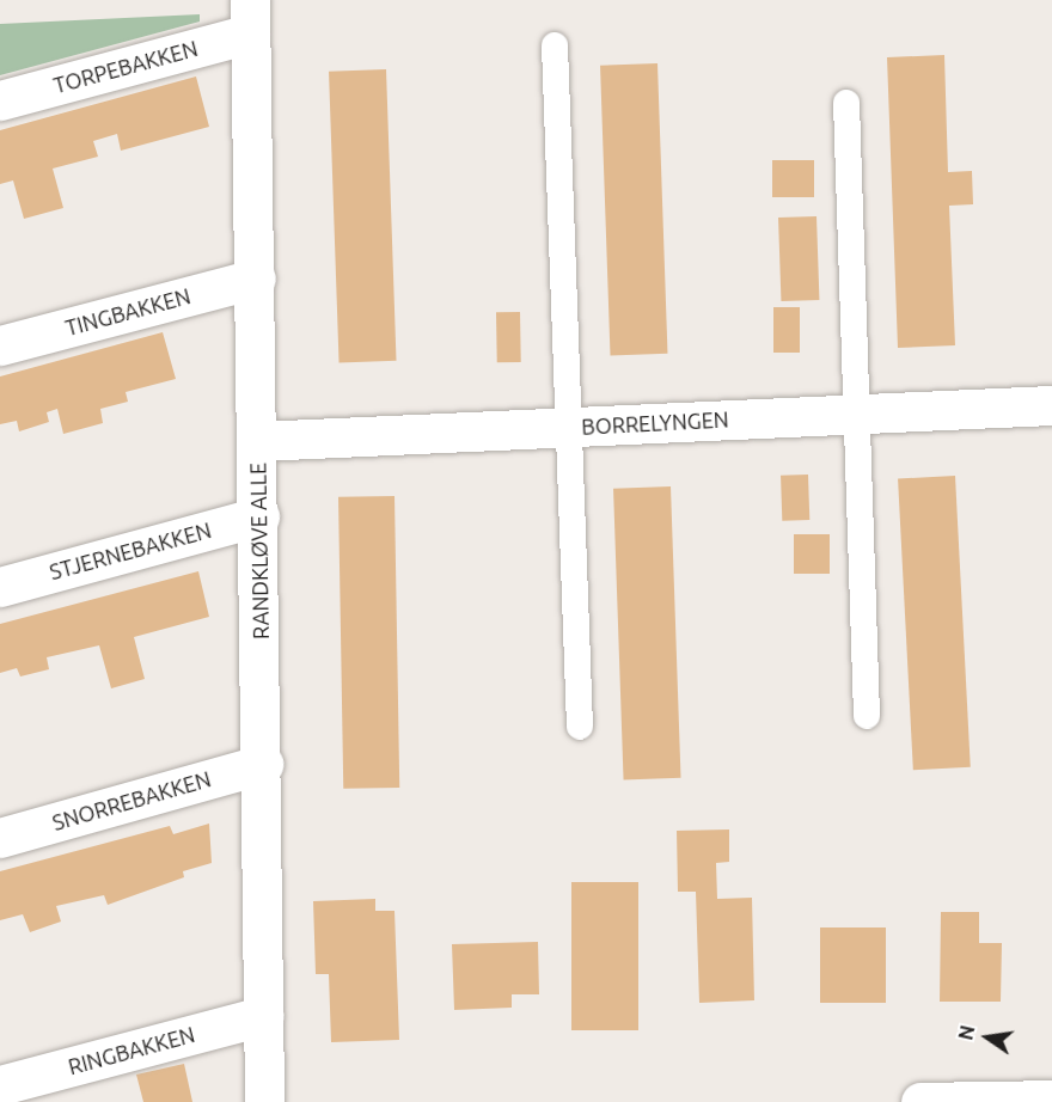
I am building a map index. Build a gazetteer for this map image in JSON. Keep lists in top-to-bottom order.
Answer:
{
  "streets": {
    "street": [
      "TORPEBAKKEN",
      "TINGBAKKEN",
      "BORRELYNGEN",
      "STJERNEBAKKEN",
      "RANDKLØVE ALLE",
      "SNORREBAKKEN",
      "RINGBAKKEN"
    ]
  },
  "crossings": [
    ["TORPEBAKKEN", "RANDKLØVE ALLE"],
    ["TINGBAKKEN", "RANDKLØVE ALLE"],
    ["BORRELYNGEN", "RANDKLØVE ALLE"],
    ["STJERNEBAKKEN", "RANDKLØVE ALLE"],
    ["RANDKLØVE ALLE", "SNORREBAKKEN"],
    ["RANDKLØVE ALLE", "RINGBAKKEN"]
  ],
  "north": "left"
}
